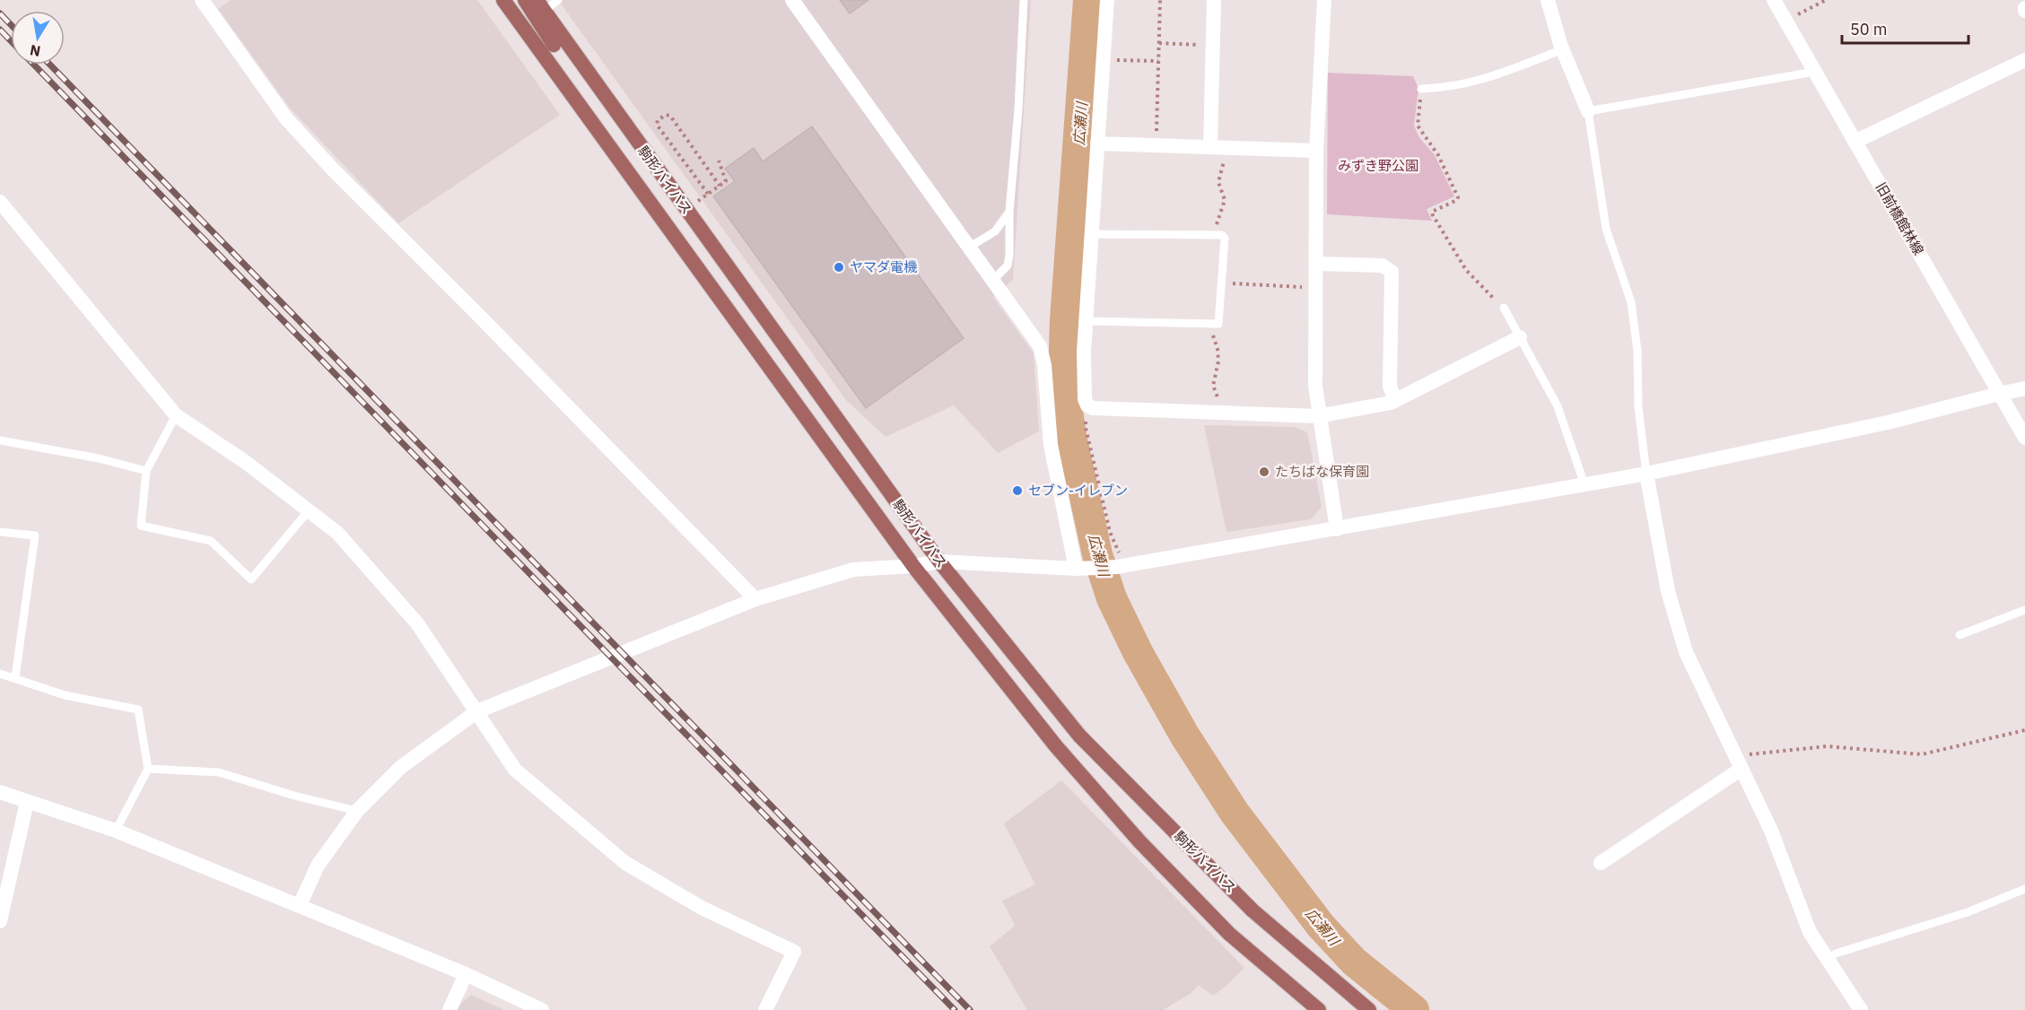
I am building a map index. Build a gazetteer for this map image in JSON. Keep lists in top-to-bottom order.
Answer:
{
  "streets": {
    "main road": ["駒形バイパス"],
    "street": ["旧前橋館林線"]
  },
  "water": ["広瀬川"],
  "parks": ["みずき野公園"],
  "places": ["ヤマダ電機", "たちばな保育園", "セブン-イレブン"],
  "scale_bar": "50 m",
  "north": "bottom"
}
